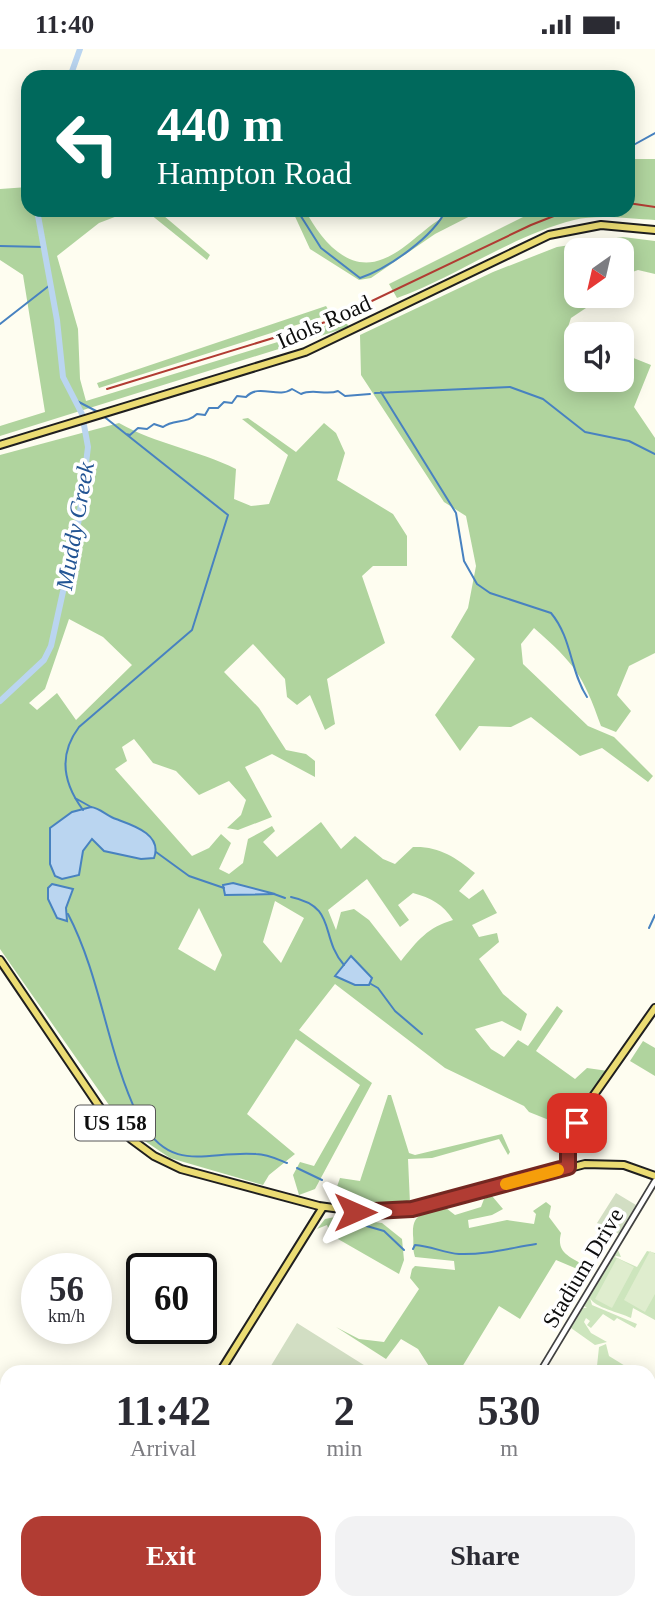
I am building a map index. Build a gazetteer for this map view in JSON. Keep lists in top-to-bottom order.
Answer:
{
  "streets": {
    "main road": ["Idols Road", "US 158"],
    "street": ["Stadium Drive"]
  },
  "crossings": [
    ["US 158", "Stadium Drive"]
  ],
  "water": ["Muddy Creek"],
  "north": "bottom left",
  "page": {
    "status": "11:40",
    "turn": ["440 m", "Hampton Road"],
    "speed": "56 km/h",
    "limit": "60",
    "eta": [
      "11:42",
      "Arrival",
      "2",
      "min",
      "530",
      "m"
    ],
    "buttons": ["Exit", "Share"]
  }
}
